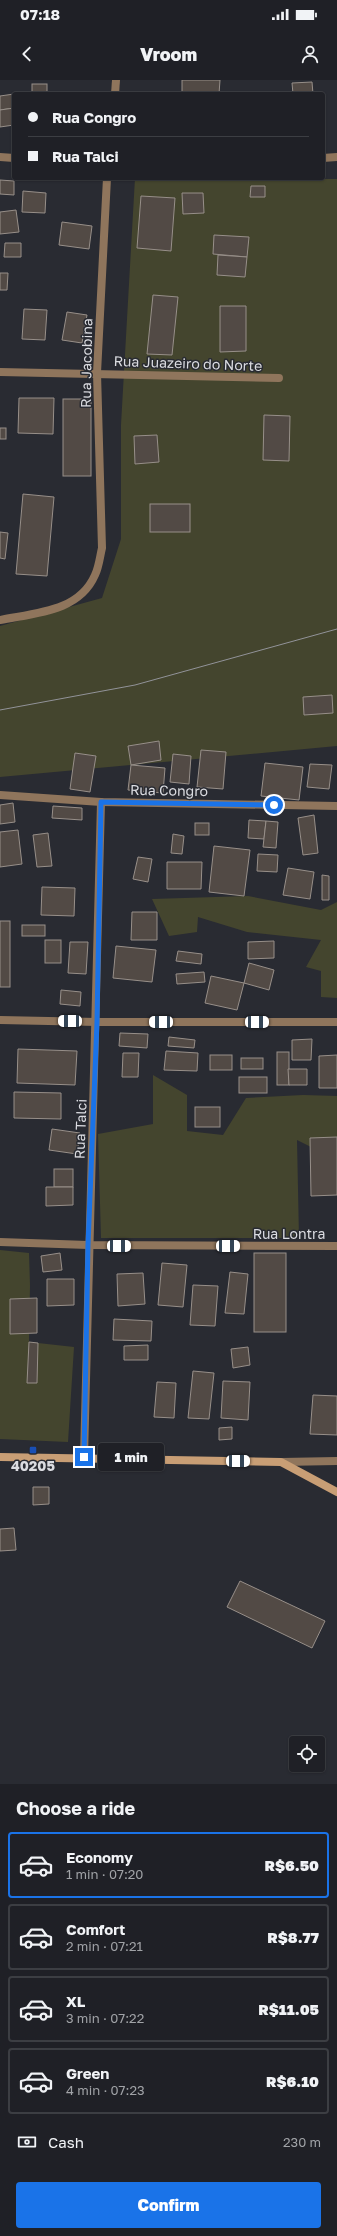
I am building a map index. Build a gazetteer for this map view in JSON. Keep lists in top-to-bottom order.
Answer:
{
  "streets": {
    "street": [
      "Rua Jacobina",
      "Rua Juazeiro do Norte",
      "Rua Congro",
      "Rua Talci",
      "Rua Lontra"
    ]
  },
  "crossings": [
    ["Rua Jacobina", "Rua Juazeiro do Norte"],
    ["Rua Congro", "Rua Talci"],
    ["Rua Talci", "Rua Lontra"]
  ],
  "places": {
    "transit": ["40205"]
  },
  "page": {
    "status": "07:18",
    "header": "Vroom",
    "banner": ["Rua Congro", "Rua Talci"],
    "bubble": "1 min",
    "heading": "Choose a ride",
    "list": [
      {
        "name": "Economy",
        "note": "1 min · 07:20",
        "value": "R$6.50"
      },
      {
        "name": "Comfort",
        "note": "2 min · 07:21",
        "value": "R$8.77"
      },
      {
        "name": "XL",
        "note": "3 min · 07:22",
        "value": "R$11.05"
      },
      {
        "name": "Green",
        "note": "4 min · 07:23",
        "value": "R$6.10"
      }
    ],
    "pay": ["Cash", "230 m"],
    "buttons": "Confirm"
  }
}
